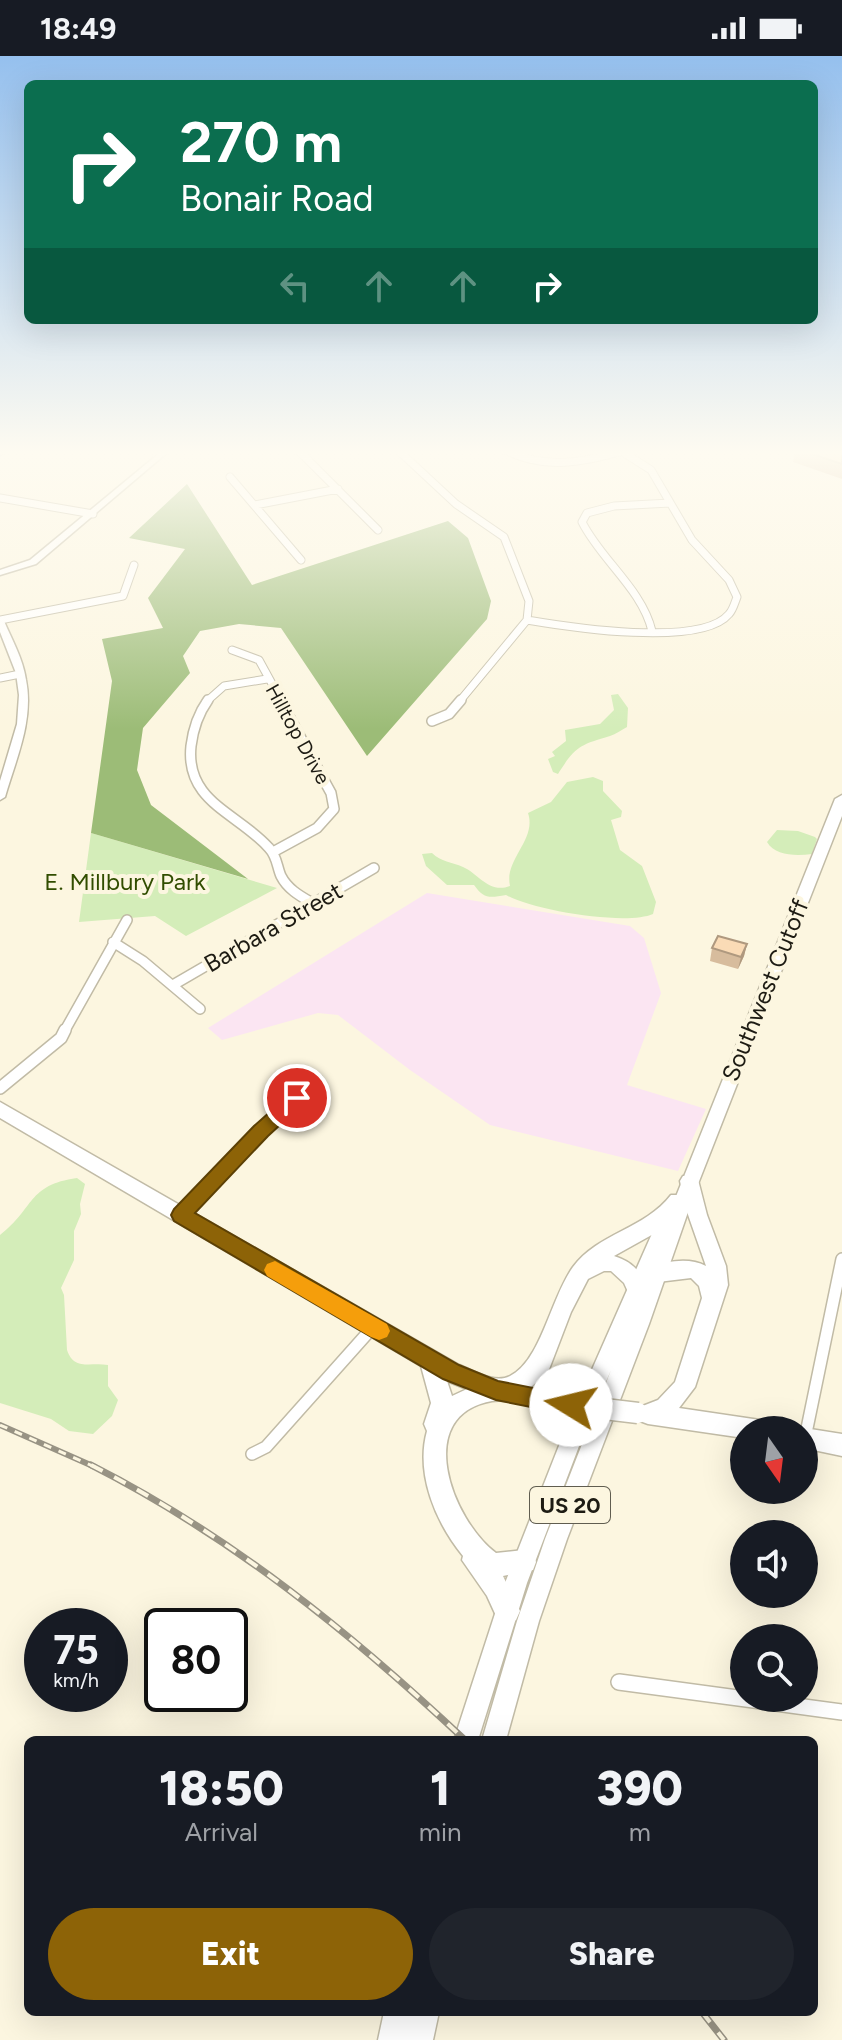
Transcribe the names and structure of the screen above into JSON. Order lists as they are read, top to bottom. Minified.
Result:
{"streets":{"main road":["Southwest Cutoff","US 20"],"street":["Hilltop Drive","Barbara Street"]},"parks":["E. Millbury Park"],"north":"bottom","page":{"status":"18:49","turn":["270 m","Bonair Road"],"speed":"75 km/h","limit":"80","eta":["18:50","Arrival","1","min","390","m"],"buttons":["Exit","Share"]}}
